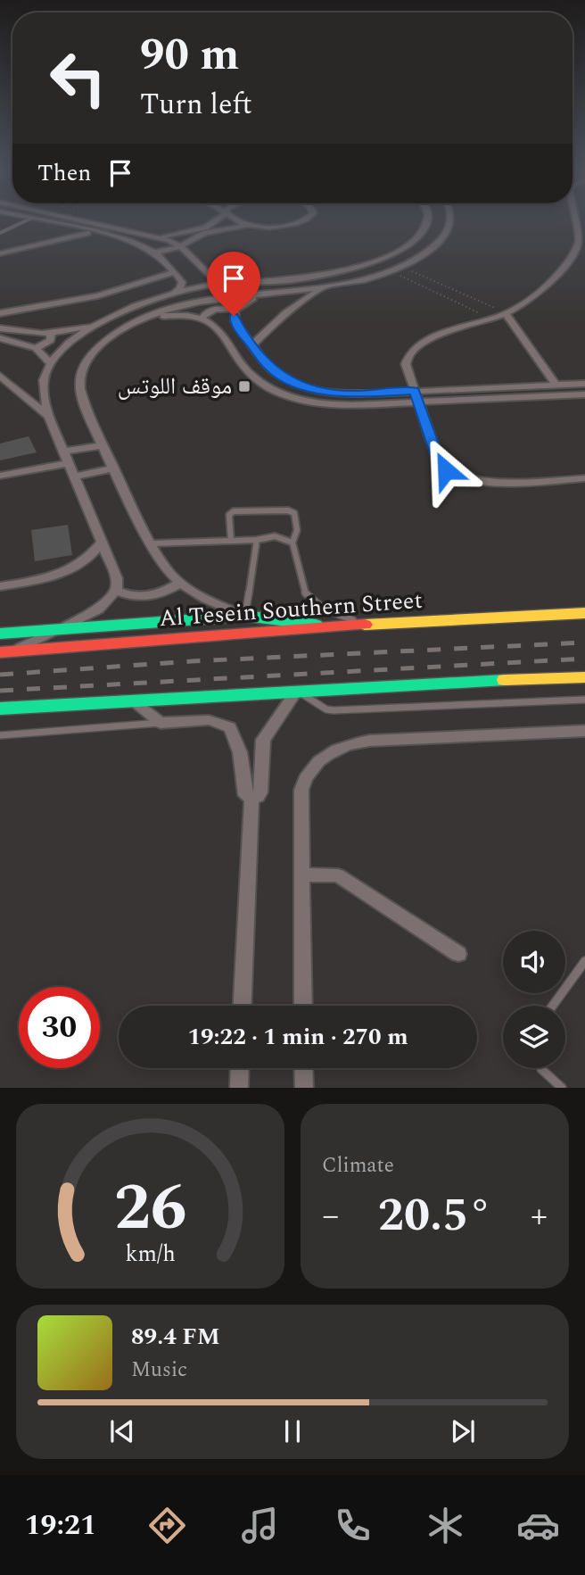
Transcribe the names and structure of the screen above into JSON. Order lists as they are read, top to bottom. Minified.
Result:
{"streets":{"main road":["Al Tesein Southern Street"]},"places":{"transit":["موقف اللوتس"]},"page":{"turn":["90 m","Turn left"],"then":"Then","limit":"30","trip":"19:22 · 1 min · 270 m","tile":"Climate","heat":["−","20.5°","+"],"song":["89.4 FM","Music"],"tabs":"19:21","gauge":["26","km/h"]}}
